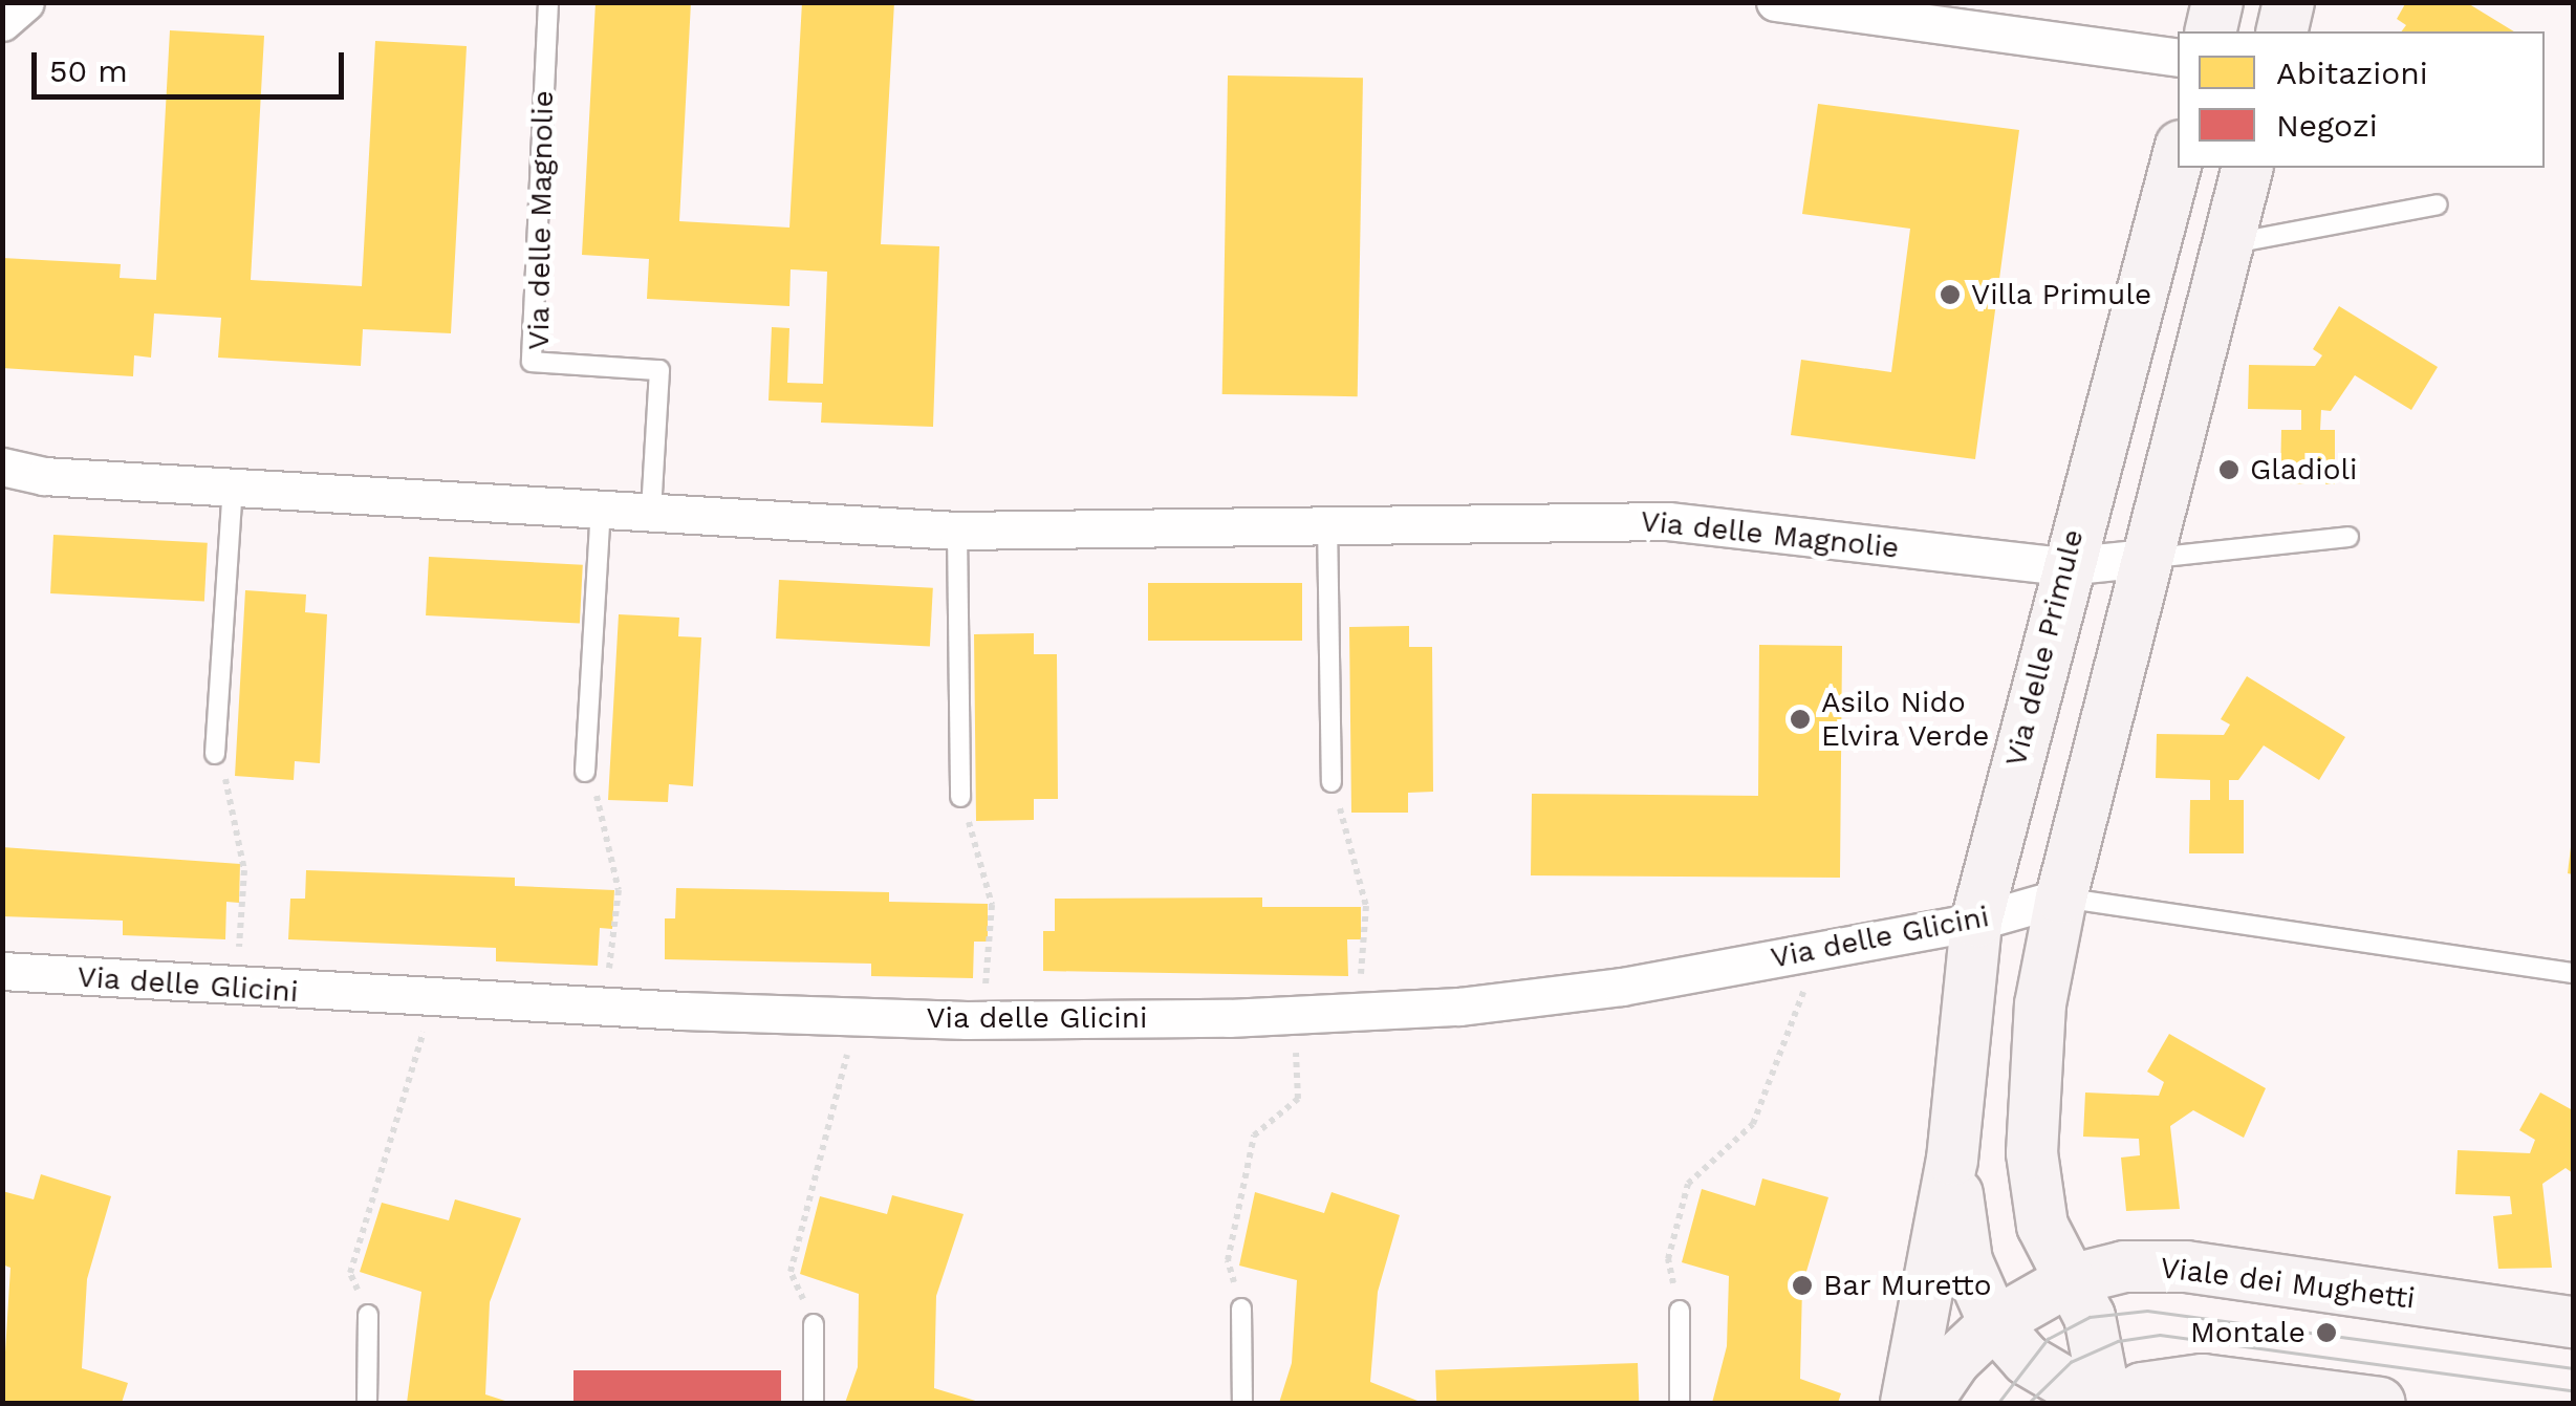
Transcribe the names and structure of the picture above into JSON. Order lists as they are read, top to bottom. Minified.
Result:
{"streets":{"street":["Via delle Magnolie","Via delle Primule","Via delle Glicini","Viale dei Mughetti"]},"crossings":[["Via delle Magnolie","Via delle Primule"],["Via delle Primule","Via delle Glicini"],["Via delle Primule","Viale dei Mughetti"]],"places":["Villa Primule","Gladioli","Asilo Nido Elvira Verde","Bar Muretto","Montale"],"legend":["Abitazioni","Negozi"],"scale_bar":"50 m"}
